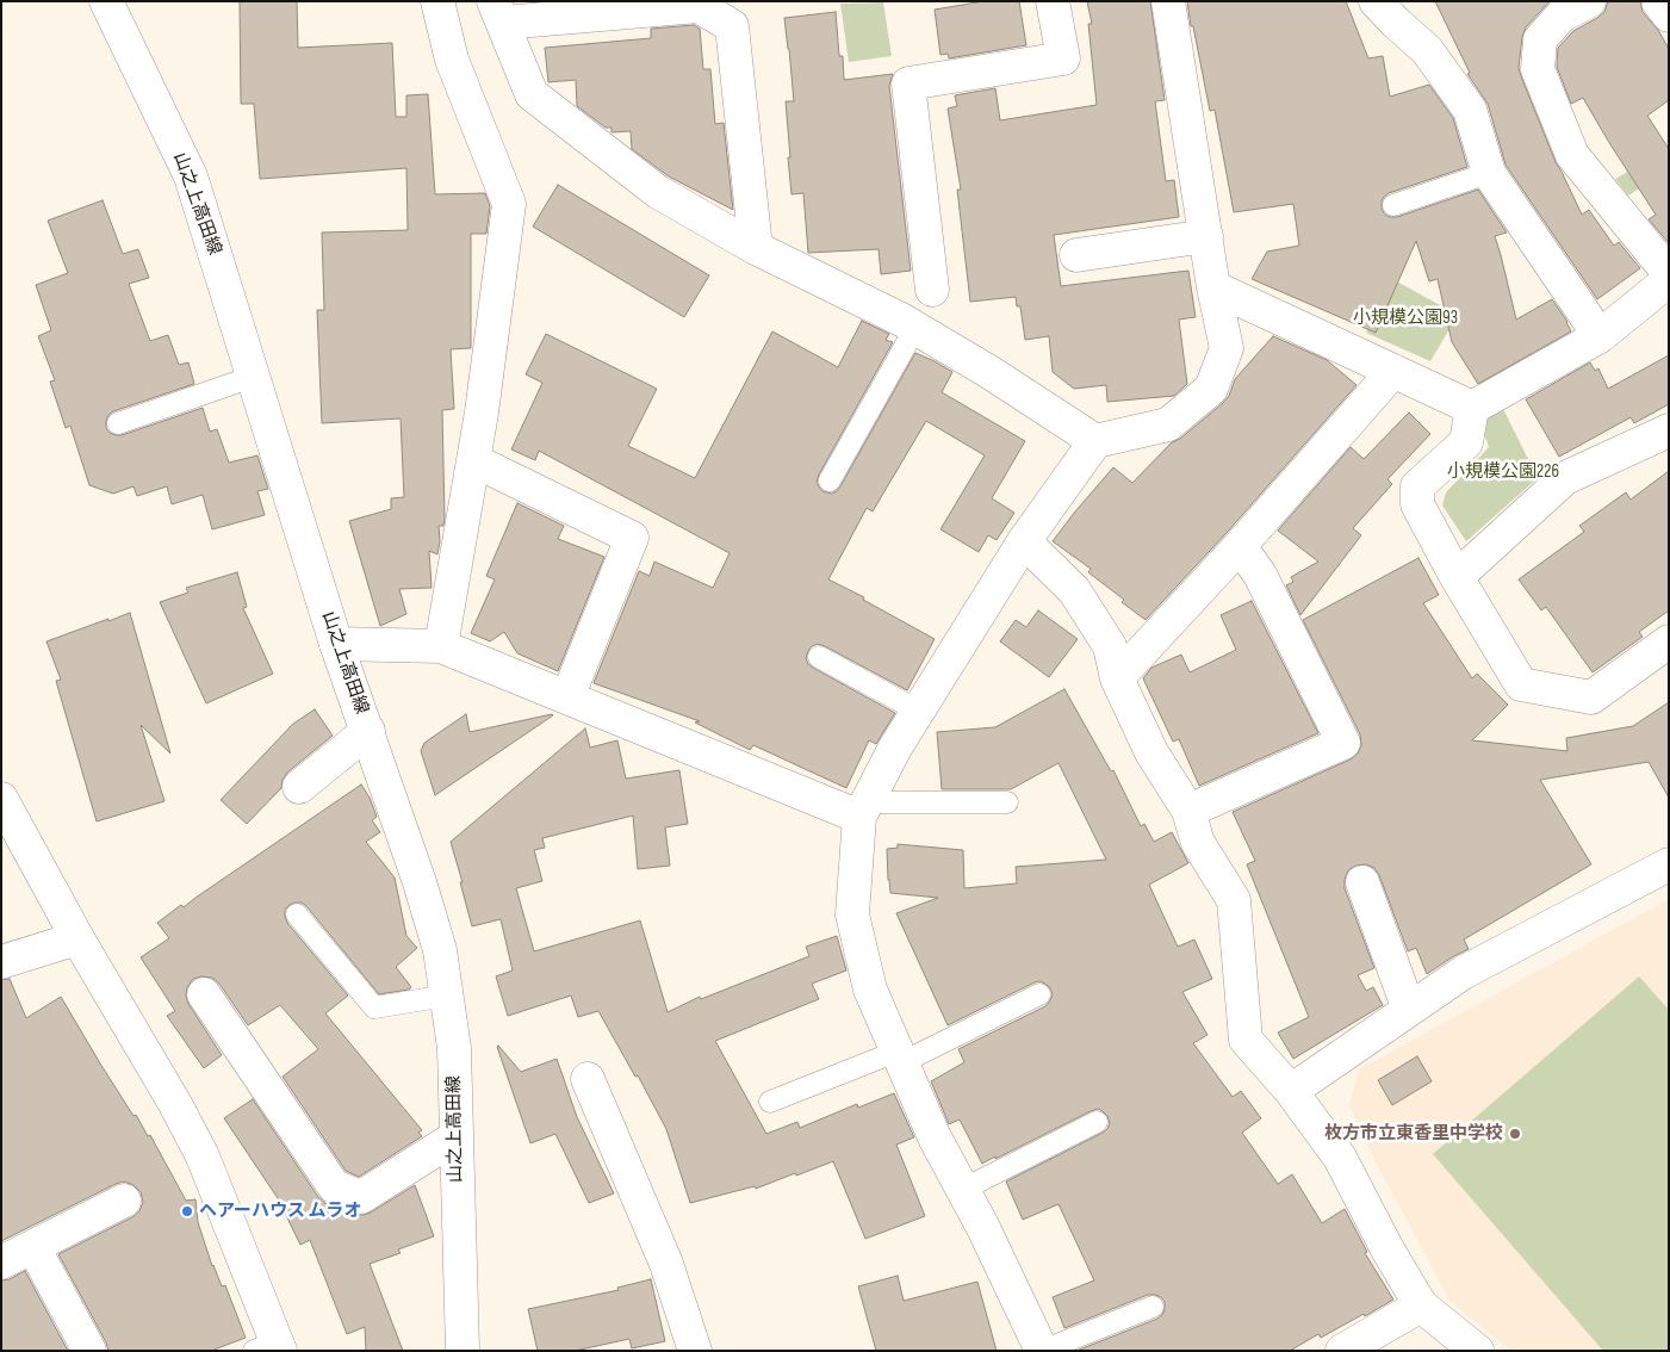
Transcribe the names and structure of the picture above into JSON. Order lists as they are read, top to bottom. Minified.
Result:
{"streets":{"street":["山之上高田線"]},"parks":["小規模公園93","小規模公園226"],"places":["枚方市立東香里中学校","ヘアーハウス ムラオ"]}
